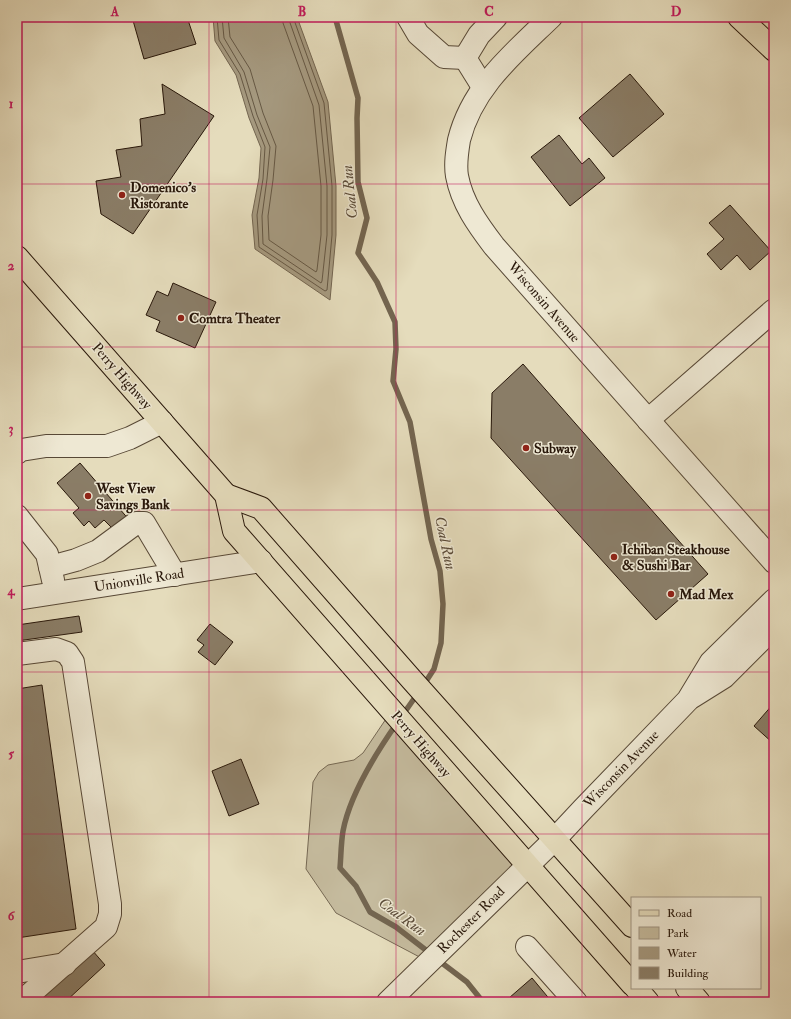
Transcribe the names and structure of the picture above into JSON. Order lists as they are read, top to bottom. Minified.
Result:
{"streets":{"main road":["Perry Highway"],"street":["Wisconsin Avenue","Unionville Road","Rochester Road"]},"crossings":[["Wisconsin Avenue","Rochester Road"],["Perry Highway","Unionville Road"],["Perry Highway","Rochester Road"]],"water":["Coal Run"],"places":["Domenico's Ristorante","Comtra Theater","Subway","West View Savings Bank","Ichiban Steakhouse & Sushi Bar","Mad Mex"],"legend":["Road","Park","Water","Building"],"grid":{"columns":["A","B","C","D"],"rows":["1","2","3","4","5","6"]}}
